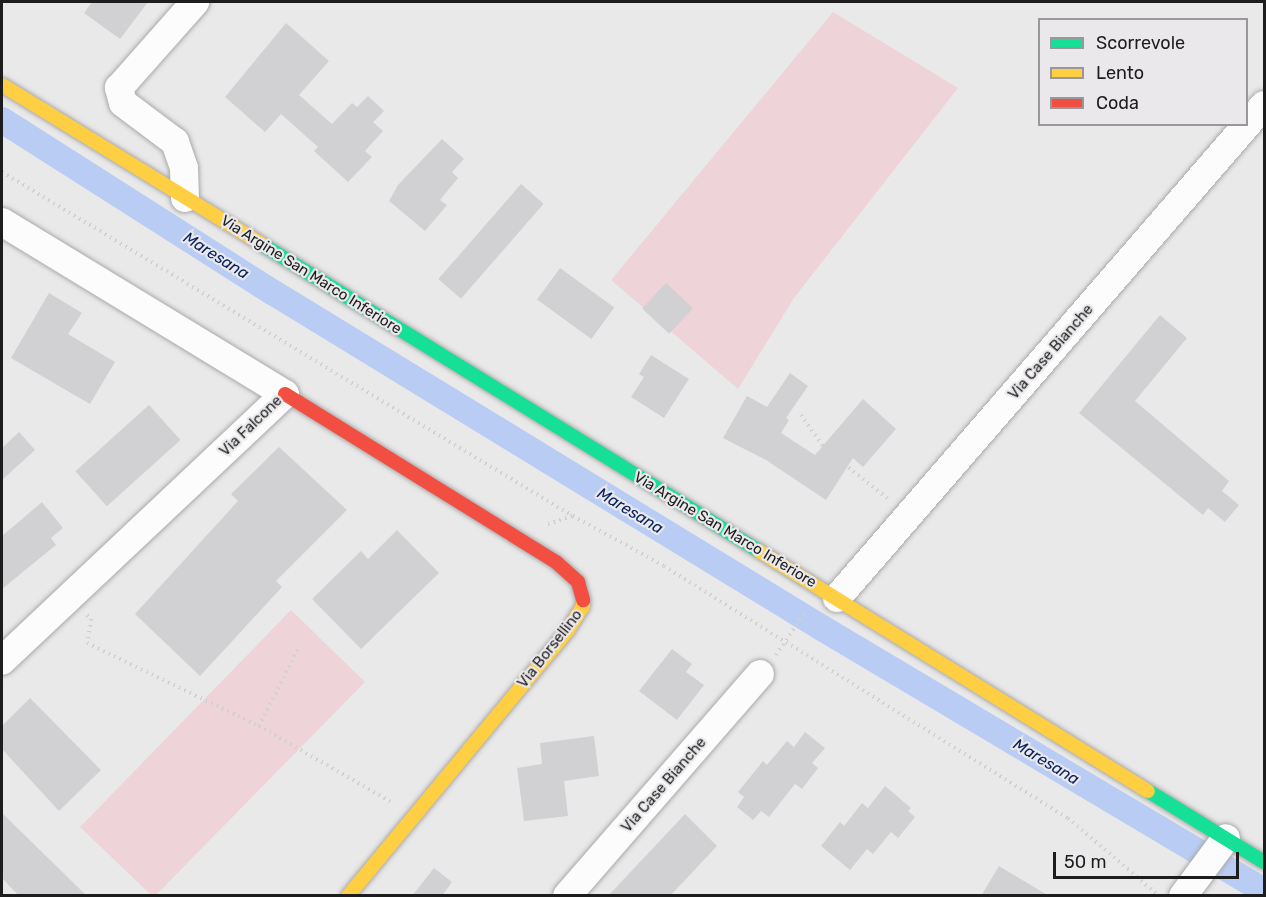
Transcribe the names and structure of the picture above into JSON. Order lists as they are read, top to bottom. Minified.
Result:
{"streets":{"street":["Via Argine San Marco Inferiore","Via Case Bianche","Via Falcone","Via Borsellino"]},"crossings":[["Via Argine San Marco Inferiore","Via Case Bianche"],["Via Falcone","Via Borsellino"]],"water":["Maresana"],"legend":["Scorrevole","Lento","Coda"],"scale_bar":"50 m"}
